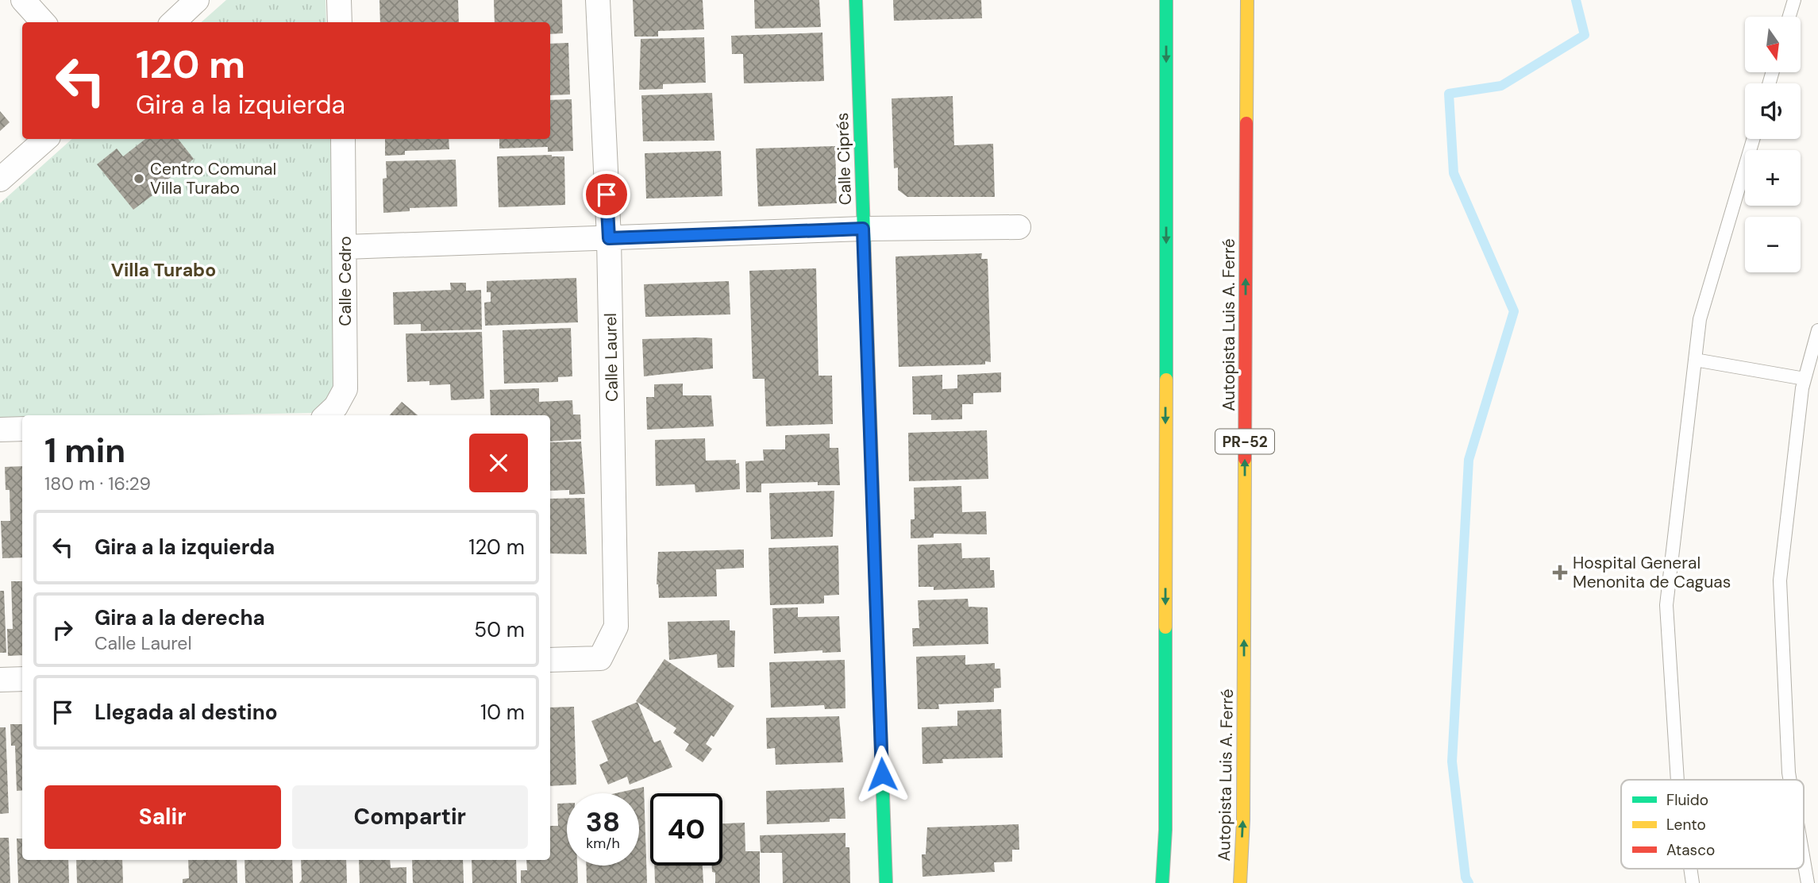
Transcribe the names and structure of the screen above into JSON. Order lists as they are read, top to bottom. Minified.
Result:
{"streets":{"main road":["Calle Ciprés","Autopista Luis A. Ferré","PR-52"],"street":["Calle Cedro","Calle Laurel"]},"districts":["Villa Turabo"],"places":{"other":["Centro Comunal Villa Turabo"],"health":["Hospital General Menonita de Caguas"]},"legend":["Fluido","Lento","Atasco"],"north":"bottom","page":{"map_buttons":["+","−"],"turn":["120 m","Gira a la izquierda"],"heading":["1 min","180 m · 16:29"],"list":[{"name":"Gira a la izquierda","value":"120 m"},{"name":"Gira a la derecha","note":"Calle Laurel","value":"50 m"},{"name":"Llegada al destino","value":"10 m"}],"buttons":["Salir","Compartir"],"speed":"38 km/h","limit":"40"}}
